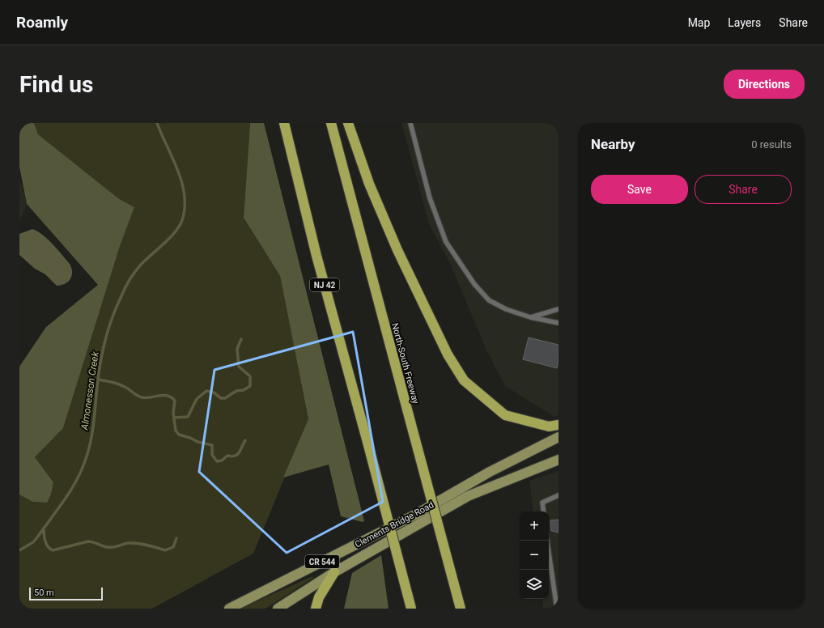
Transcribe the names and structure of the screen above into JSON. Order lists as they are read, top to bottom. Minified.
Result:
{"streets":{"highway":["NJ 42","North-South Freeway"],"main road":["Clements Bridge Road","CR 544"]},"water":["Almonesson Creek"],"scale_bar":"50 m","page":{"header":"Roamly","nav":["Map","Layers","Share"],"buttons":["Directions",["Save","Share"]],"title":"Find us","heading":["Nearby","0 results"],"map_buttons":["+","−"],"scale":"50 m"}}
